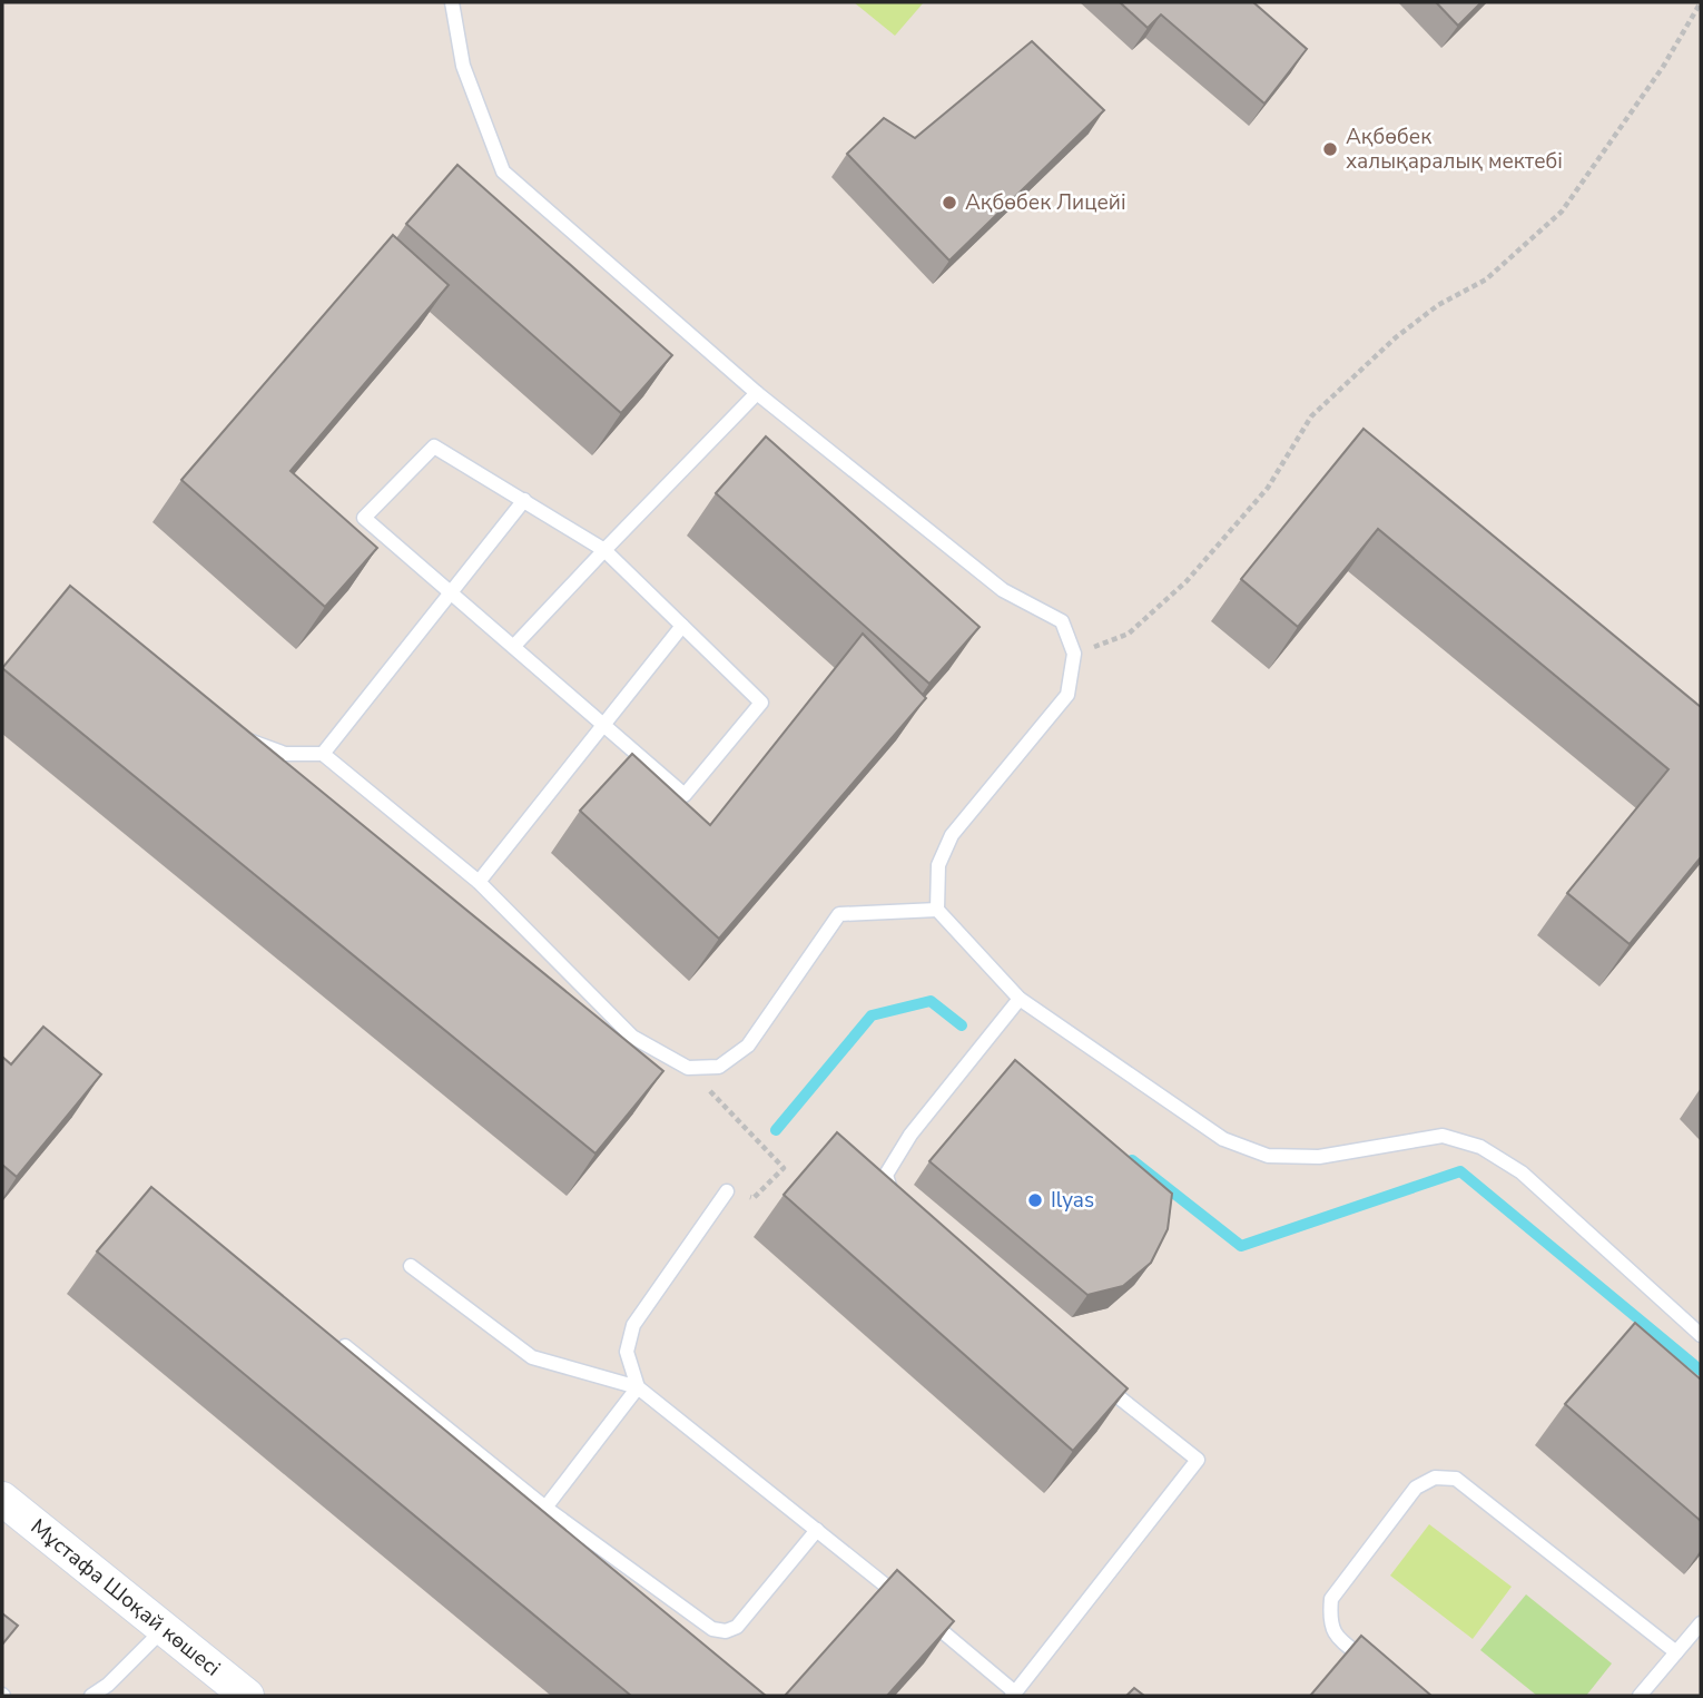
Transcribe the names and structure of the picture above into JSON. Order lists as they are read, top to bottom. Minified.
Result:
{"streets":{"street":["Мұстафа Шоқай көшесі"]},"places":["Ақбөбек халықаралық мектебі","Ақбөбек Лицейі","Ilyas"]}
